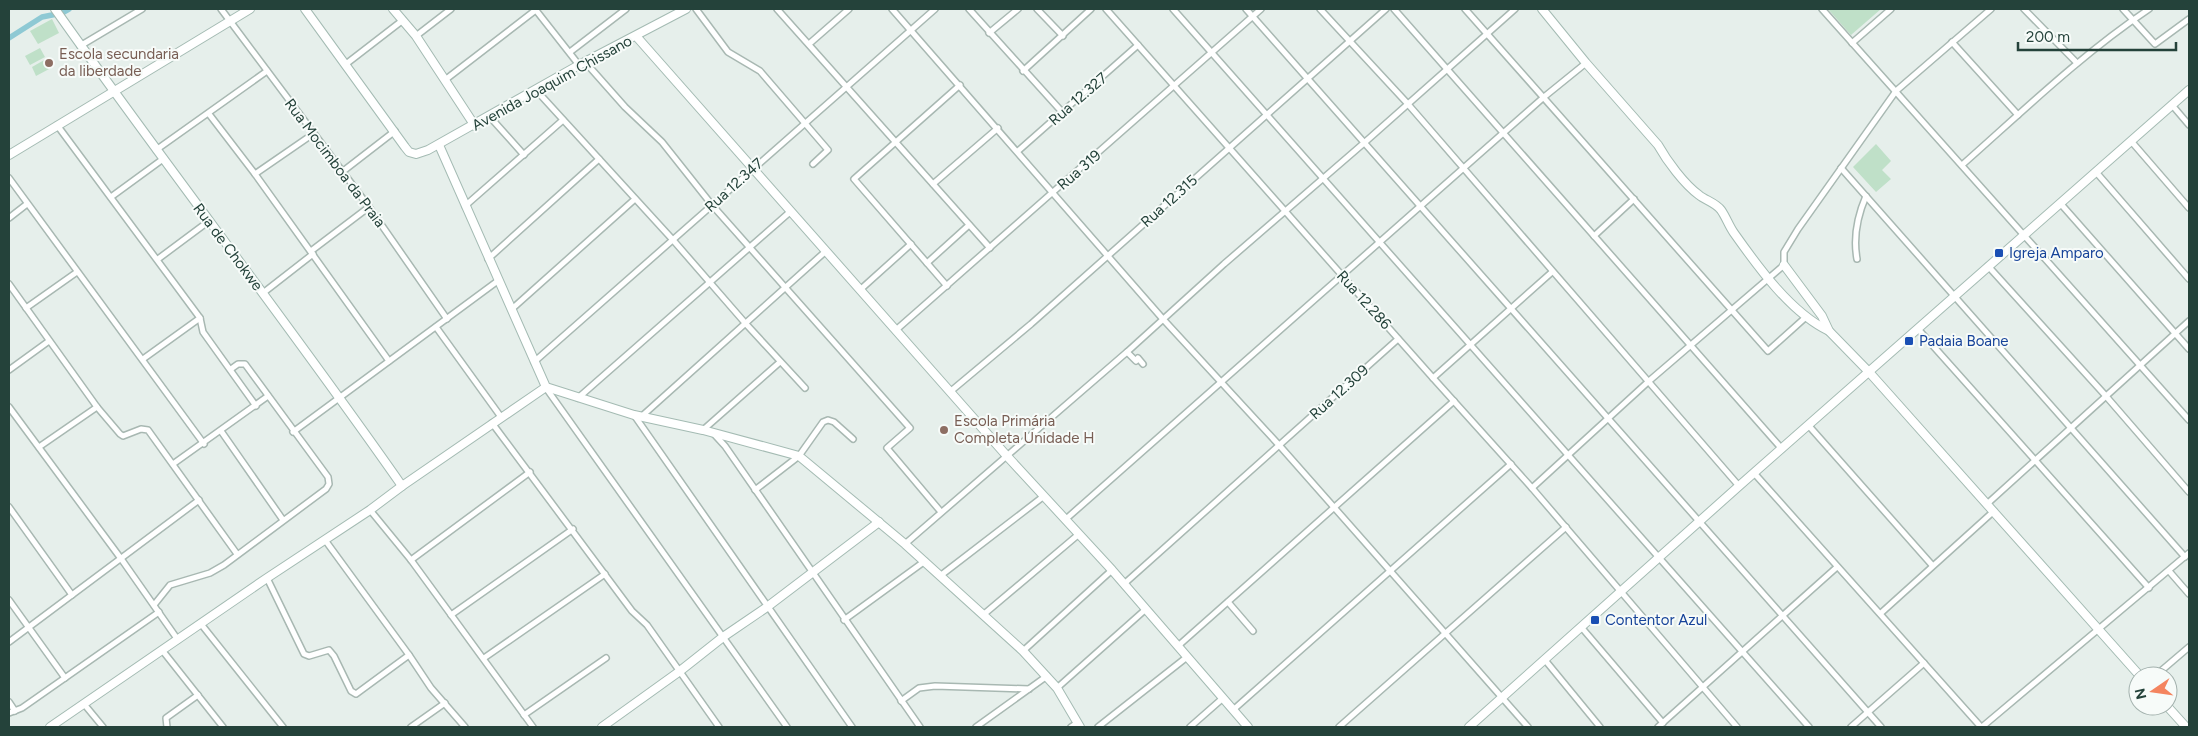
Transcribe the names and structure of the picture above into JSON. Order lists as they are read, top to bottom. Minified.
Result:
{"streets":{"street":["Avenida Joaquim Chissano","Rua 12.327","Rua Mocimboa da Praia","Rua 319","Rua 12.347","Rua 12.315","Rua de Chokwe","Rua 12.286","Rua 12.309"]},"crossings":[["Rua 12.327","Rua 12.286"],["Rua 319","Rua 12.286"],["Rua 12.315","Rua 12.286"],["Rua 12.286","Rua 12.309"]],"places":{"other":["Escola secundaria da liberdade","Escola Primária Completa Unidade H"],"transit":["Igreja Amparo","Padaia Boane","Contentor Azul"]},"scale_bar":"200 m","north":"left"}
